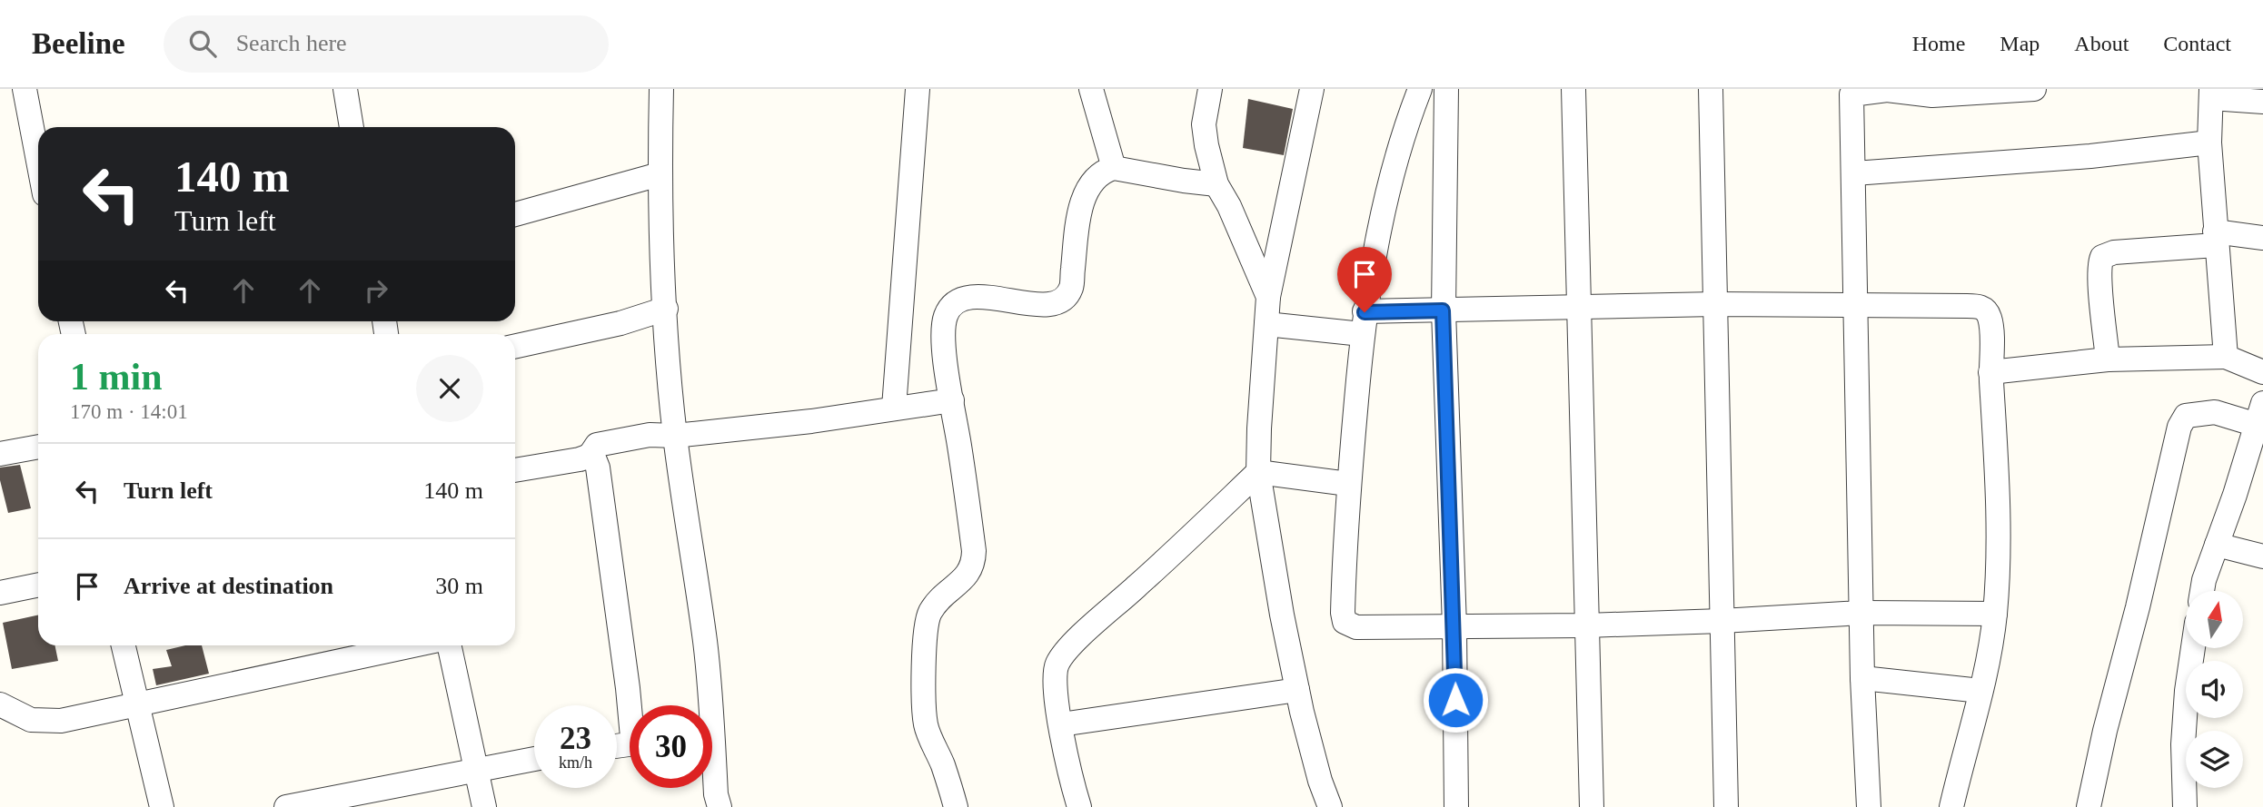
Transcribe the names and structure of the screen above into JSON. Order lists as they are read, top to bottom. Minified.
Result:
{"north":"top","page":{"header":"Beeline","search":"Search here","nav":["Home","Map","About","Contact"],"turn":["140 m","Turn left"],"heading":["1 min","170 m · 14:01"],"list":[{"name":"Turn left","value":"140 m"},{"name":"Arrive at destination","value":"30 m"}],"speed":"23 km/h","limit":"30"}}
